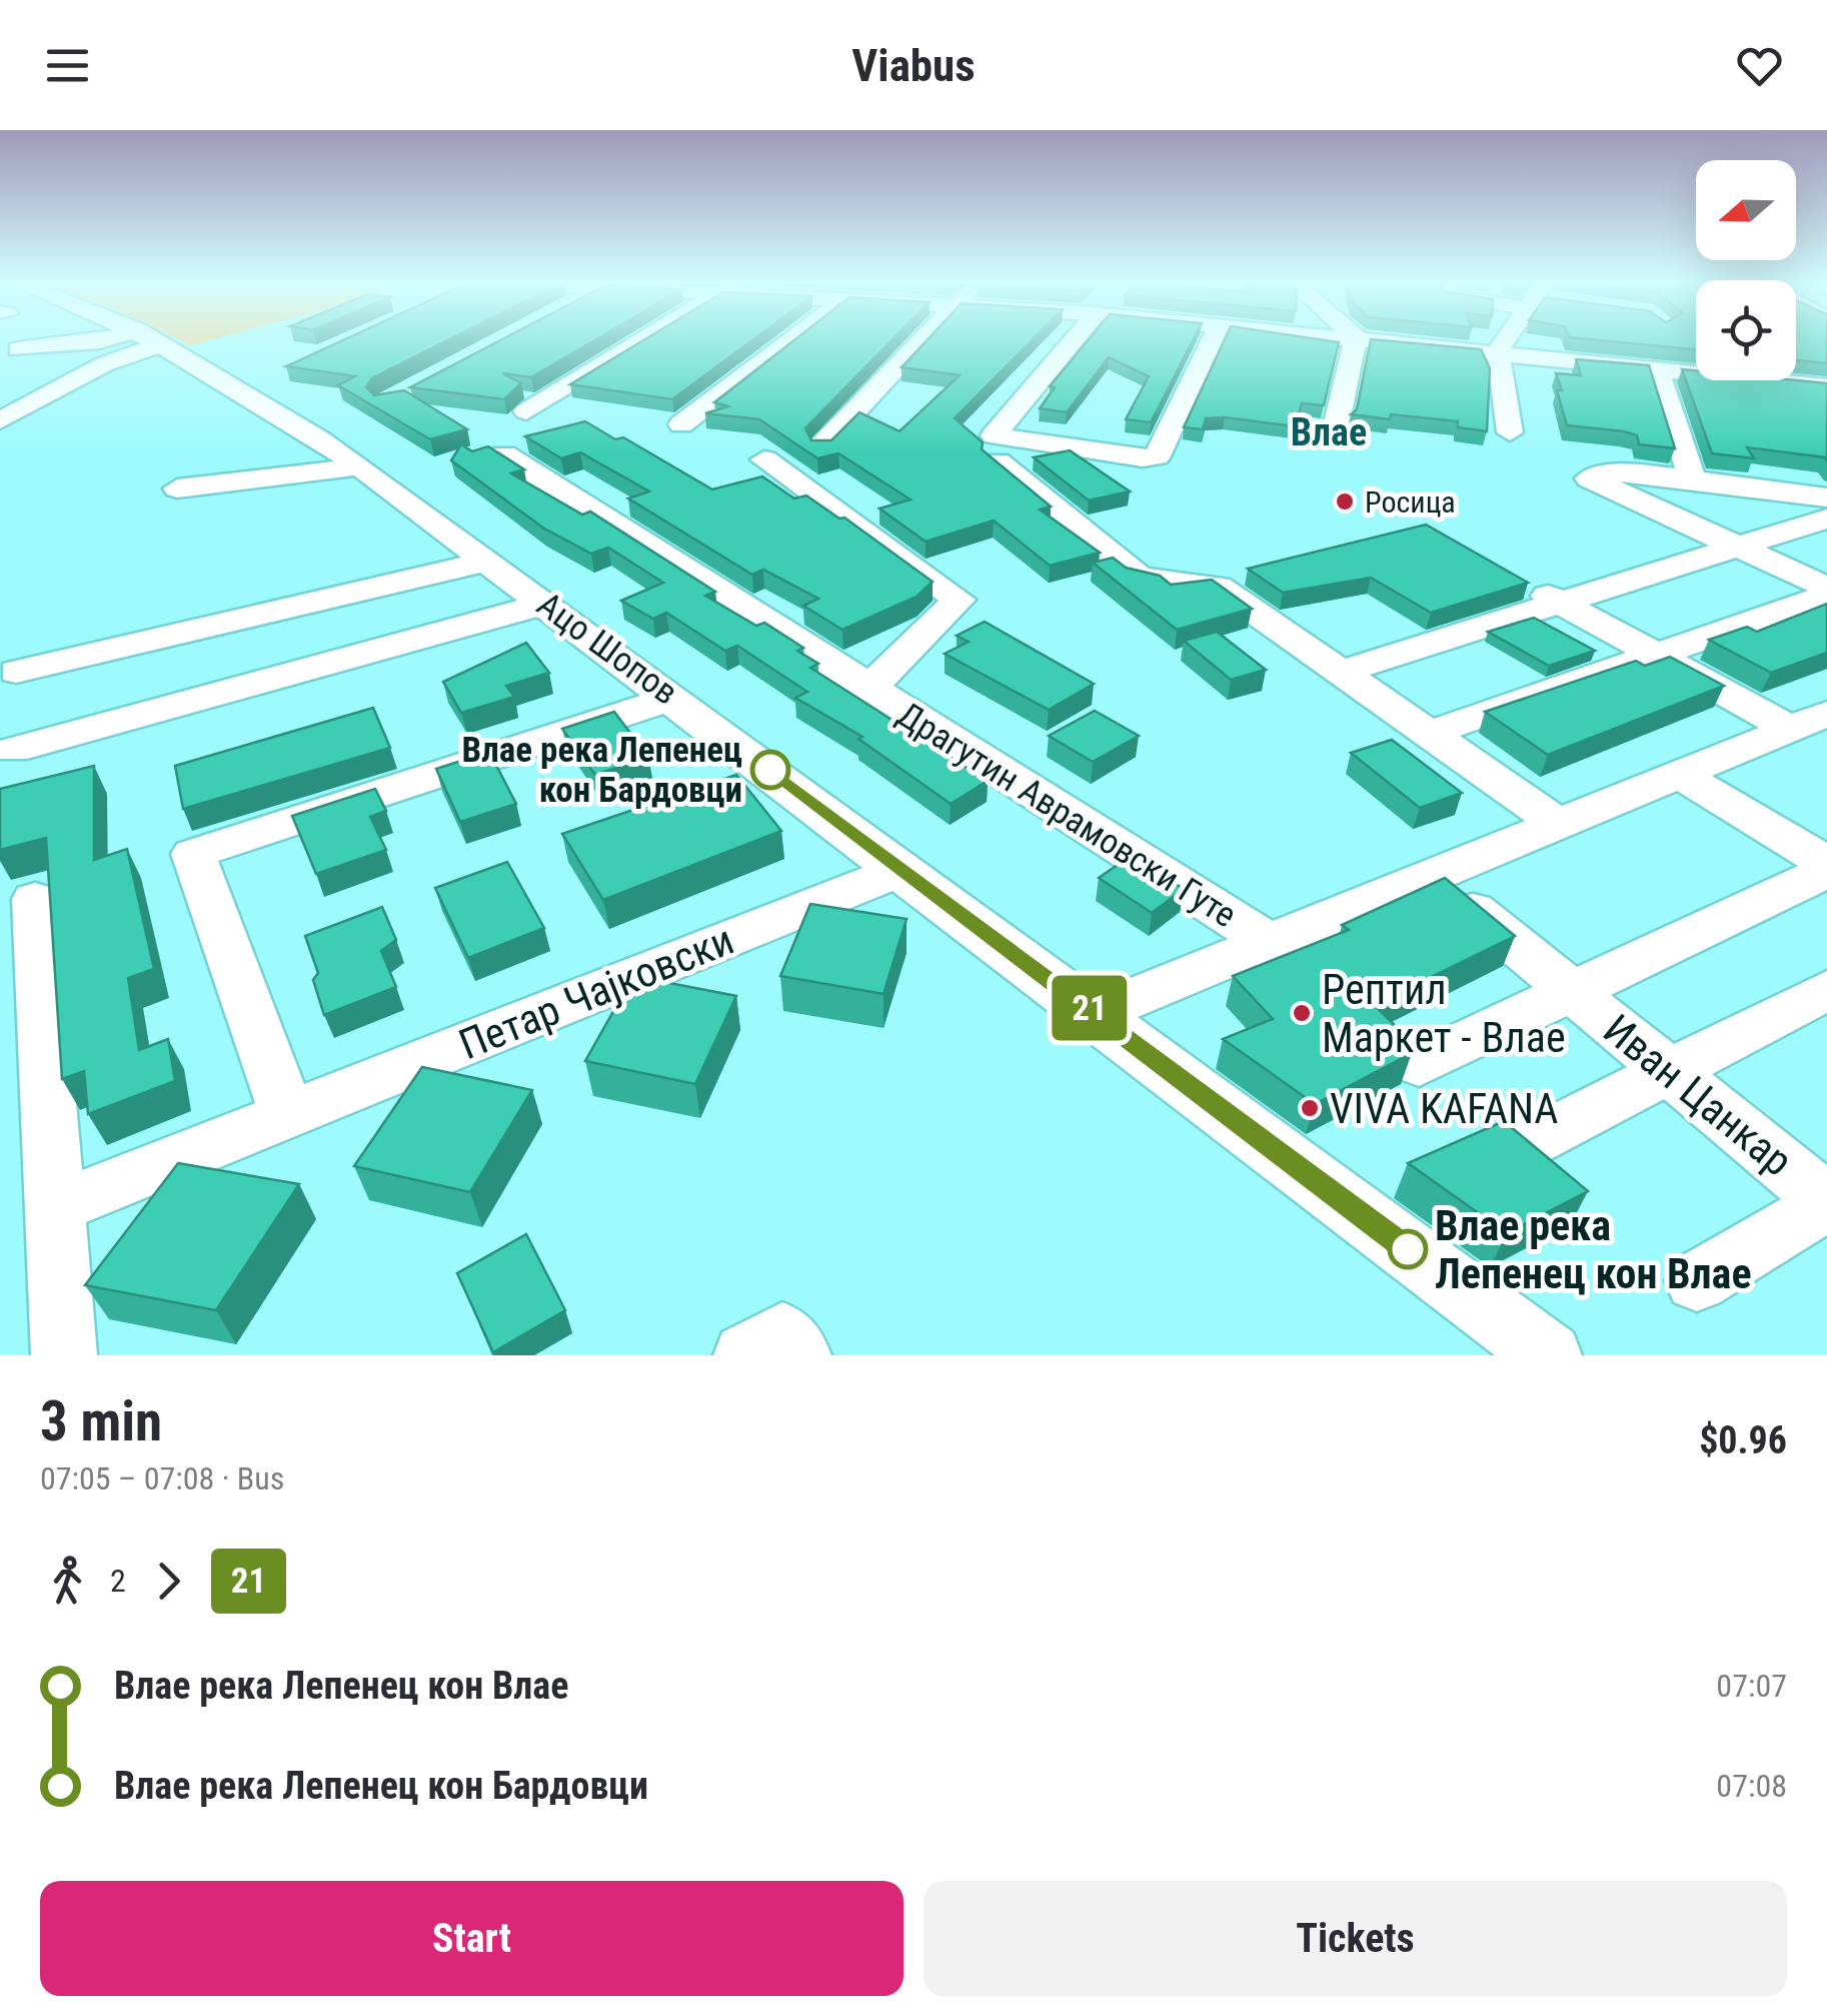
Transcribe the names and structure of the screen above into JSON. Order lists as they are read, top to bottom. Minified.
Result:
{"streets":{"street":["Ацо Шопов","Драгутин Аврамовски Гуте","Петар Чајковски","Иван Цанкар"]},"crossings":[["Ацо Шопов","Петар Чајковски"]],"districts":["Влае"],"places":["Росица","Влае река Лепенец кон Бардовци","Рептил Маркет - Влае","VIVA KAFANA","Влае река Лепенец кон Влае"],"lines":["bus line 21"],"north":"left","page":{"header":"Viabus","on_map":"21","heading":["3 min","07:05 – 07:08 · Bus","$0.96"],"legs":["2","21"],"list":[{"name":"Влае река Лепенец кон Влае","value":"07:07"},{"name":"Влае река Лепенец кон Бардовци","value":"07:08"}],"buttons":["Start","Tickets"]}}
